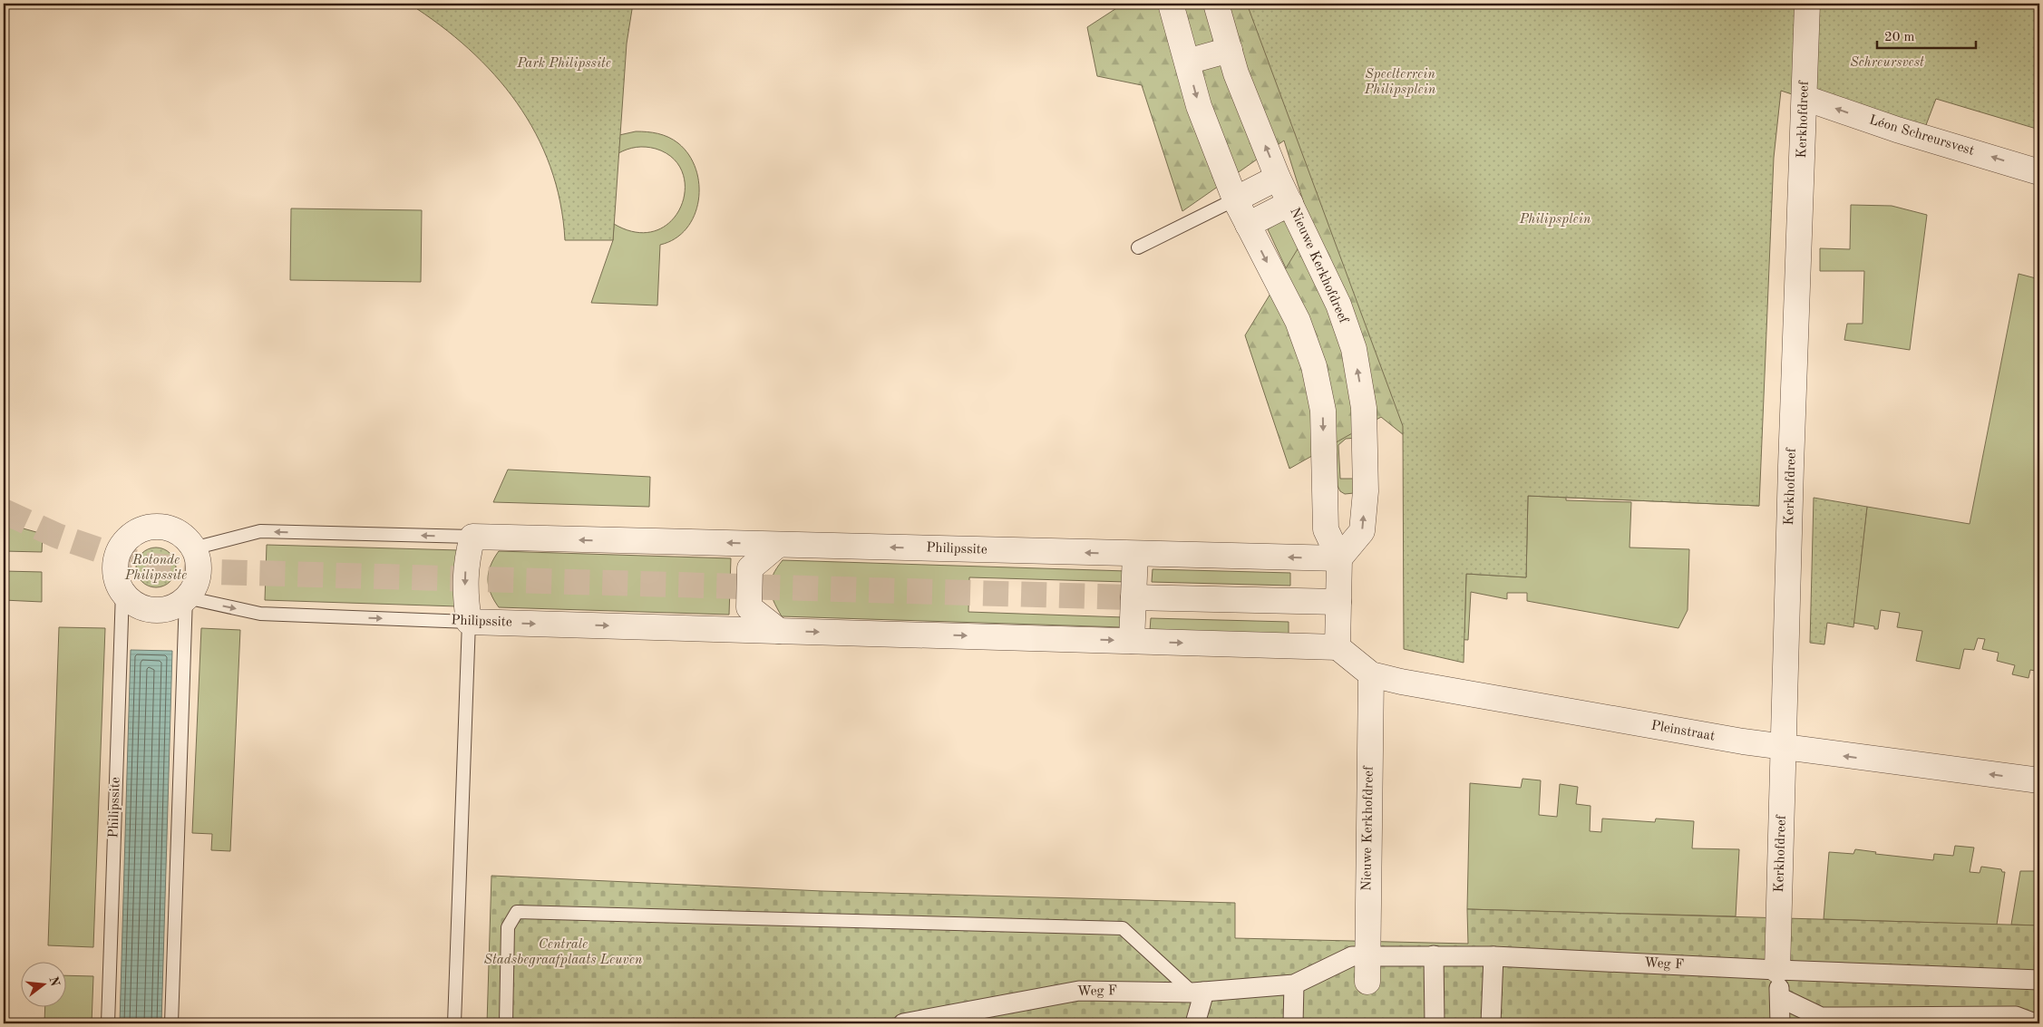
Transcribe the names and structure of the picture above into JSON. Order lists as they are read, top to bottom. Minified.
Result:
{"streets":{"street":["Kerkhofdreef","Léon Schreursvest","Nieuwe Kerkhofdreef","Philipssite","Pleinstraat","Weg F"]},"crossings":[["Kerkhofdreef","Léon Schreursvest"],["Kerkhofdreef","Pleinstraat"],["Kerkhofdreef","Weg F"],["Nieuwe Kerkhofdreef","Philipssite"],["Nieuwe Kerkhofdreef","Pleinstraat"],["Nieuwe Kerkhofdreef","Weg F"],["Philipssite","Pleinstraat"]],"one_way":["Léon Schreursvest","Pleinstraat"],"parks":["Schreursvest","Park Philipssite","Speelterrein Philipsplein","Philipsplein","Rotonde Philipssite","Centrale Stadsbegraafplaats Leuven"],"scale_bar":"20 m","north":"right"}
